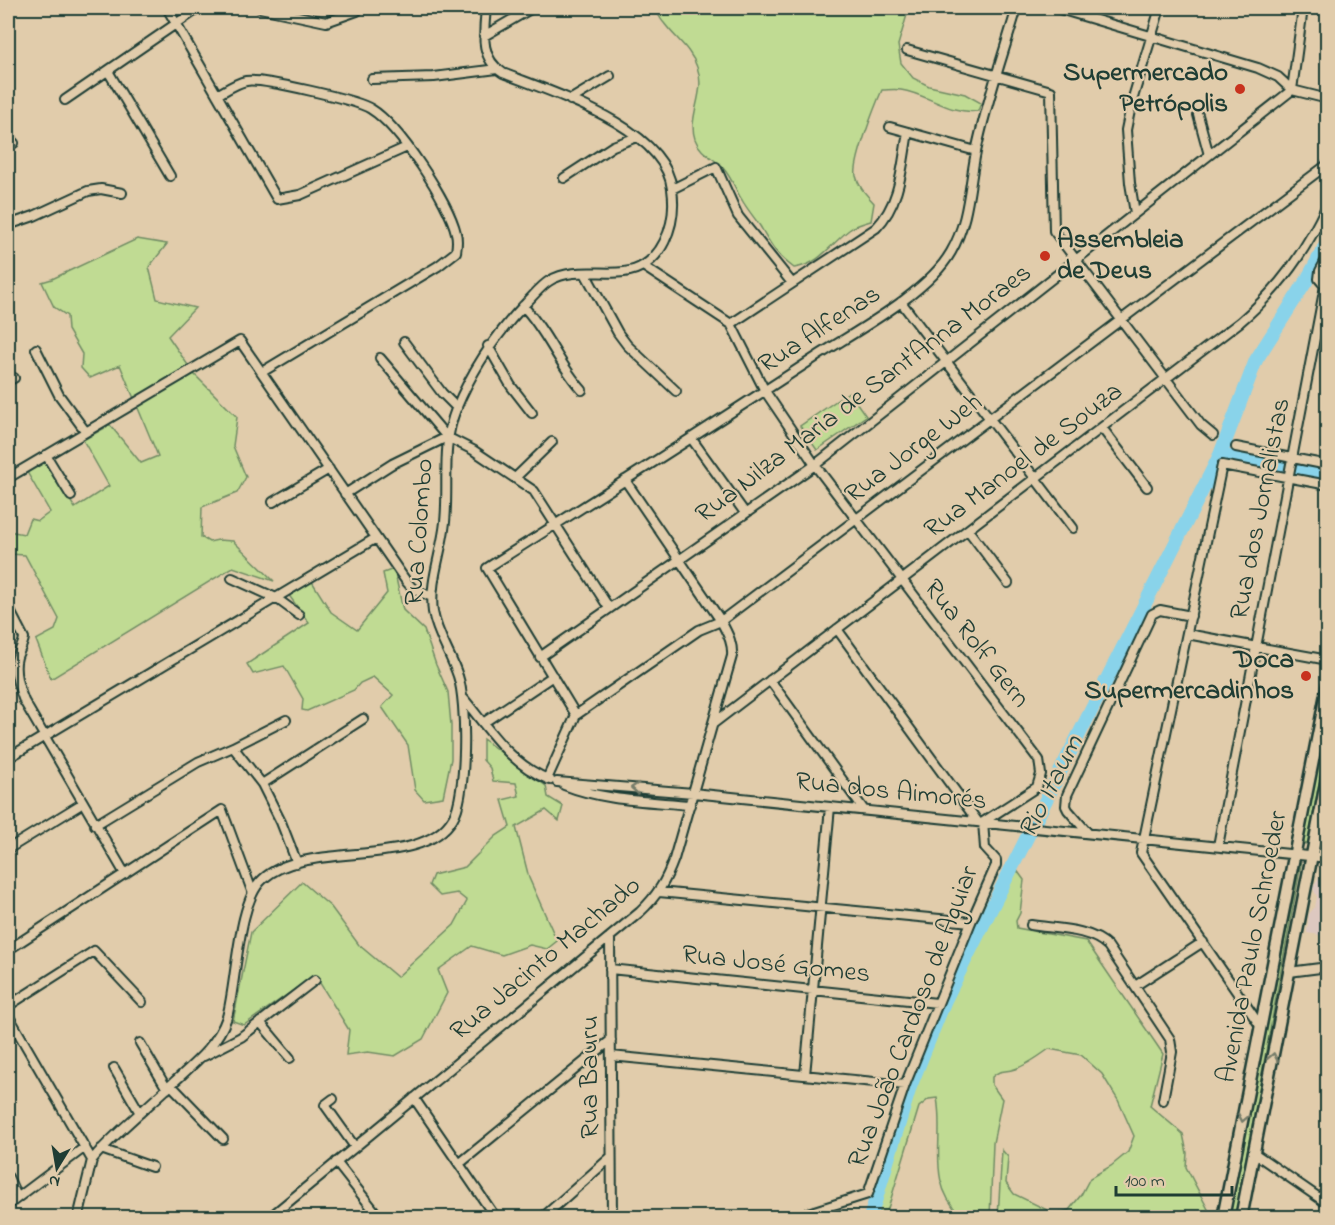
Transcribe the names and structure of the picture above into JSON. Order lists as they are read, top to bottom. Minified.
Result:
{"streets":{"main road":["Avenida Paulo Schroeder"],"street":["Rua Alfenas","Rua Nilza Maria de Sant'Anna Moraes","Rua Jorge Weh","Rua Manoel de Souza","Rua dos Jornalistas","Rua Colombo","Rua Rolf Gern","Rua dos Aimorés","Rua Jacinto Machado","Rua José Gomes","Rua João Cardoso de Aguiar","Rua Bauru"]},"crossings":[["Rua Alfenas","Rua Nilza Maria de Sant'Anna Moraes"],["Rua Alfenas","Rua Rolf Gern"],["Rua Alfenas","Rua Jacinto Machado"],["Rua Nilza Maria de Sant'Anna Moraes","Rua Rolf Gern"],["Rua Nilza Maria de Sant'Anna Moraes","Rua Jacinto Machado"],["Rua Jorge Weh","Rua Rolf Gern"],["Rua Jorge Weh","Rua Jacinto Machado"],["Rua Manoel de Souza","Rua Rolf Gern"],["Rua Manoel de Souza","Rua Jacinto Machado"],["Rua dos Jornalistas","Rua dos Aimorés"],["Rua Colombo","Rua Rolf Gern"],["Rua Colombo","Rua dos Aimorés"],["Rua Rolf Gern","Rua dos Aimorés"],["Rua Rolf Gern","Rua João Cardoso de Aguiar"],["Rua dos Aimorés","Avenida Paulo Schroeder"],["Rua dos Aimorés","Rua Jacinto Machado"],["Rua dos Aimorés","Rua João Cardoso de Aguiar"],["Rua Jacinto Machado","Rua Bauru"],["Rua José Gomes","Rua João Cardoso de Aguiar"],["Rua José Gomes","Rua Bauru"]],"water":["Rio Itaum"],"places":["Supermercado Petrópolis","Assembleia de Deus","Doca Supermercadinhos"],"scale_bar":"100 m","north":"bottom"}
